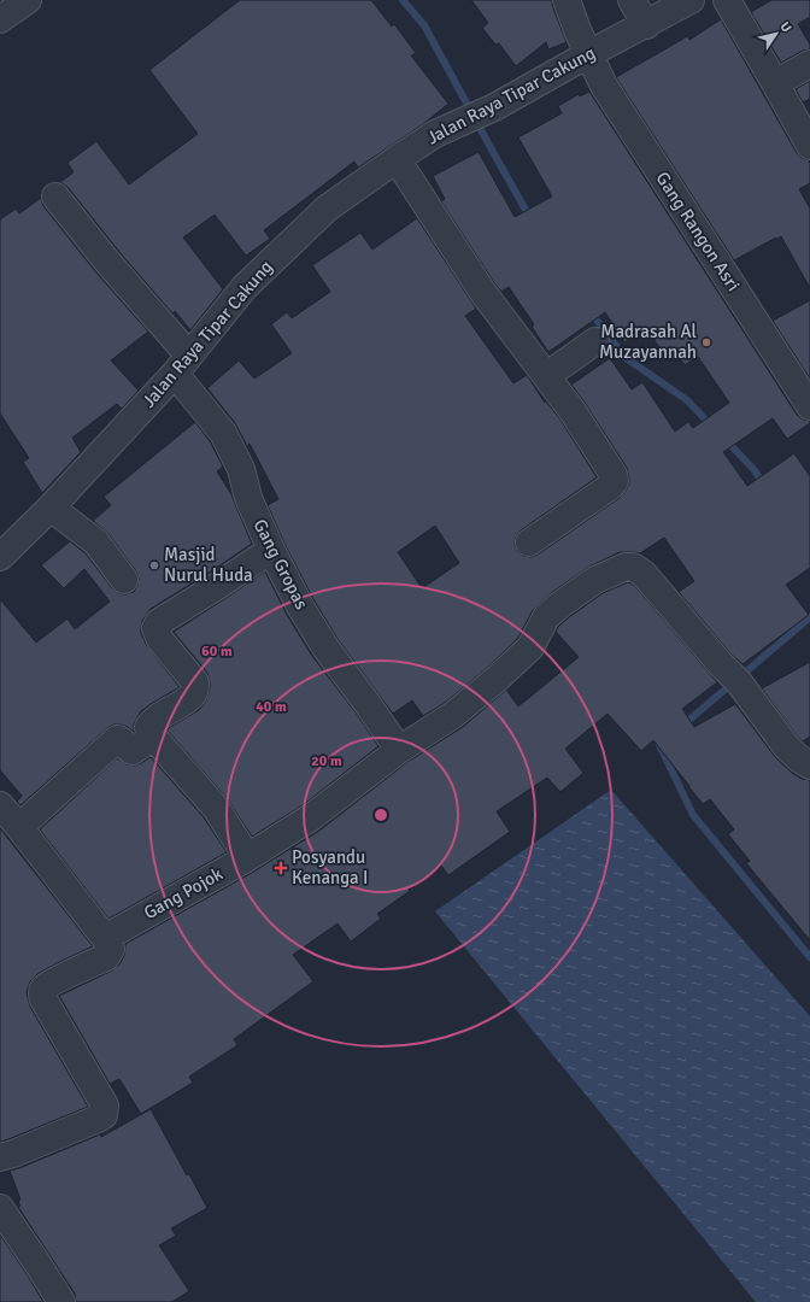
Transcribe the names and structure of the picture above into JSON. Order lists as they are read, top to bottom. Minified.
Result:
{"streets":{"street":["Jalan Raya Tipar Cakung","Gang Rangon Asri","Gang Gropas","Gang Pojok"]},"crossings":[["Jalan Raya Tipar Cakung","Gang Rangon Asri"],["Jalan Raya Tipar Cakung","Gang Gropas"],["Gang Gropas","Gang Pojok"]],"places":{"other":["Madrasah Al Muzayannah","Masjid Nurul Huda"],"health":["Posyandu Kenanga I"]},"north":"top right","rings":["60 m","40 m","20 m"]}
